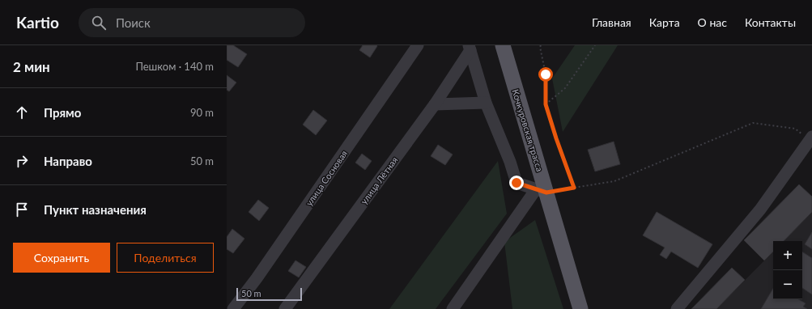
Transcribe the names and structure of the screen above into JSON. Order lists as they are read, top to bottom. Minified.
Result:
{"streets":{"main road":["Кочкуровская трасса"],"lane":["улица Сосновая","улица Лётная"]},"scale_bar":"50 m","page":{"header":"Kartio","search":"Поиск","nav":["Главная","Карта","О нас","Контакты"],"heading":["2 мин","Пешком · 140 m"],"list":[["Прямо","90 m"],["Направо","50 m"],"Пункт назначения"],"buttons":["Сохранить","Поделиться"],"map_buttons":["+","−"],"scale":"50 m"}}
